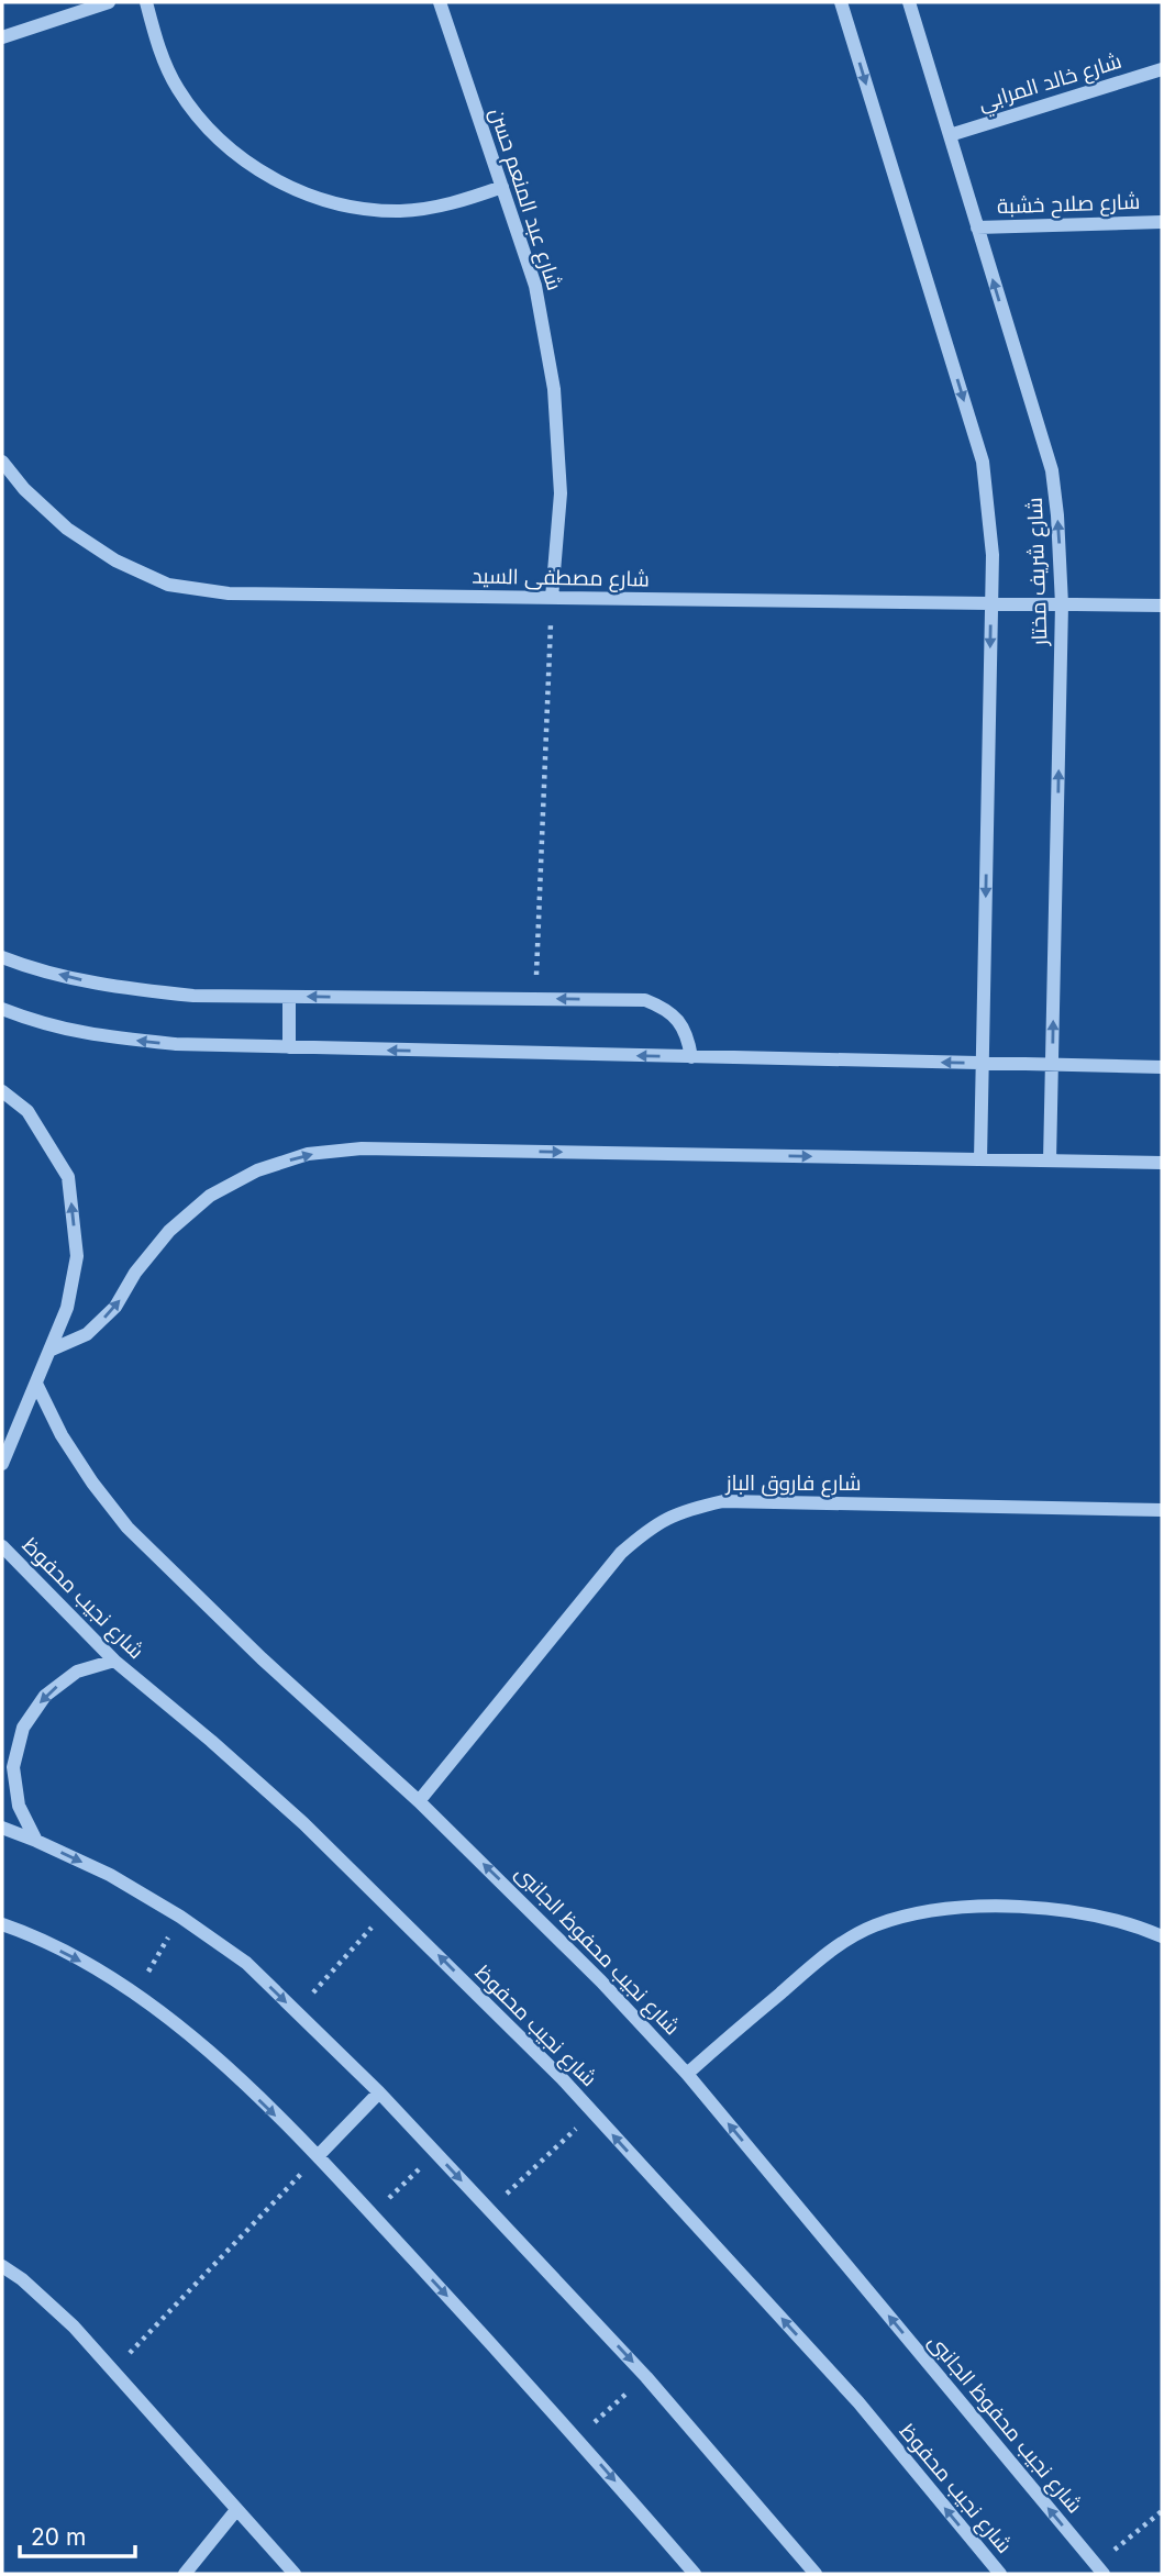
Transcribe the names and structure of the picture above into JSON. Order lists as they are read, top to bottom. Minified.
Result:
{"streets":{"street":["شارع خالد المرابي","شارع عبد المنعم حسن","شارع صلاح خشبة","شارع شريف مختار","شارع مصطفى السيد","شارع فاروق الباز","شارع نجيب محفوظ","شارع نجيب محفوظ الجانبى"]},"crossings":[["شارع خالد المرابي","شارع شريف مختار"],["شارع عبد المنعم حسن","شارع مصطفى السيد"],["شارع صلاح خشبة","شارع شريف مختار"],["شارع شريف مختار","شارع مصطفى السيد"],["شارع فاروق الباز","شارع نجيب محفوظ الجانبى"]],"one_way":["شارع نجيب محفوظ","شارع نجيب محفوظ الجانبى"],"scale_bar":"20 m"}
